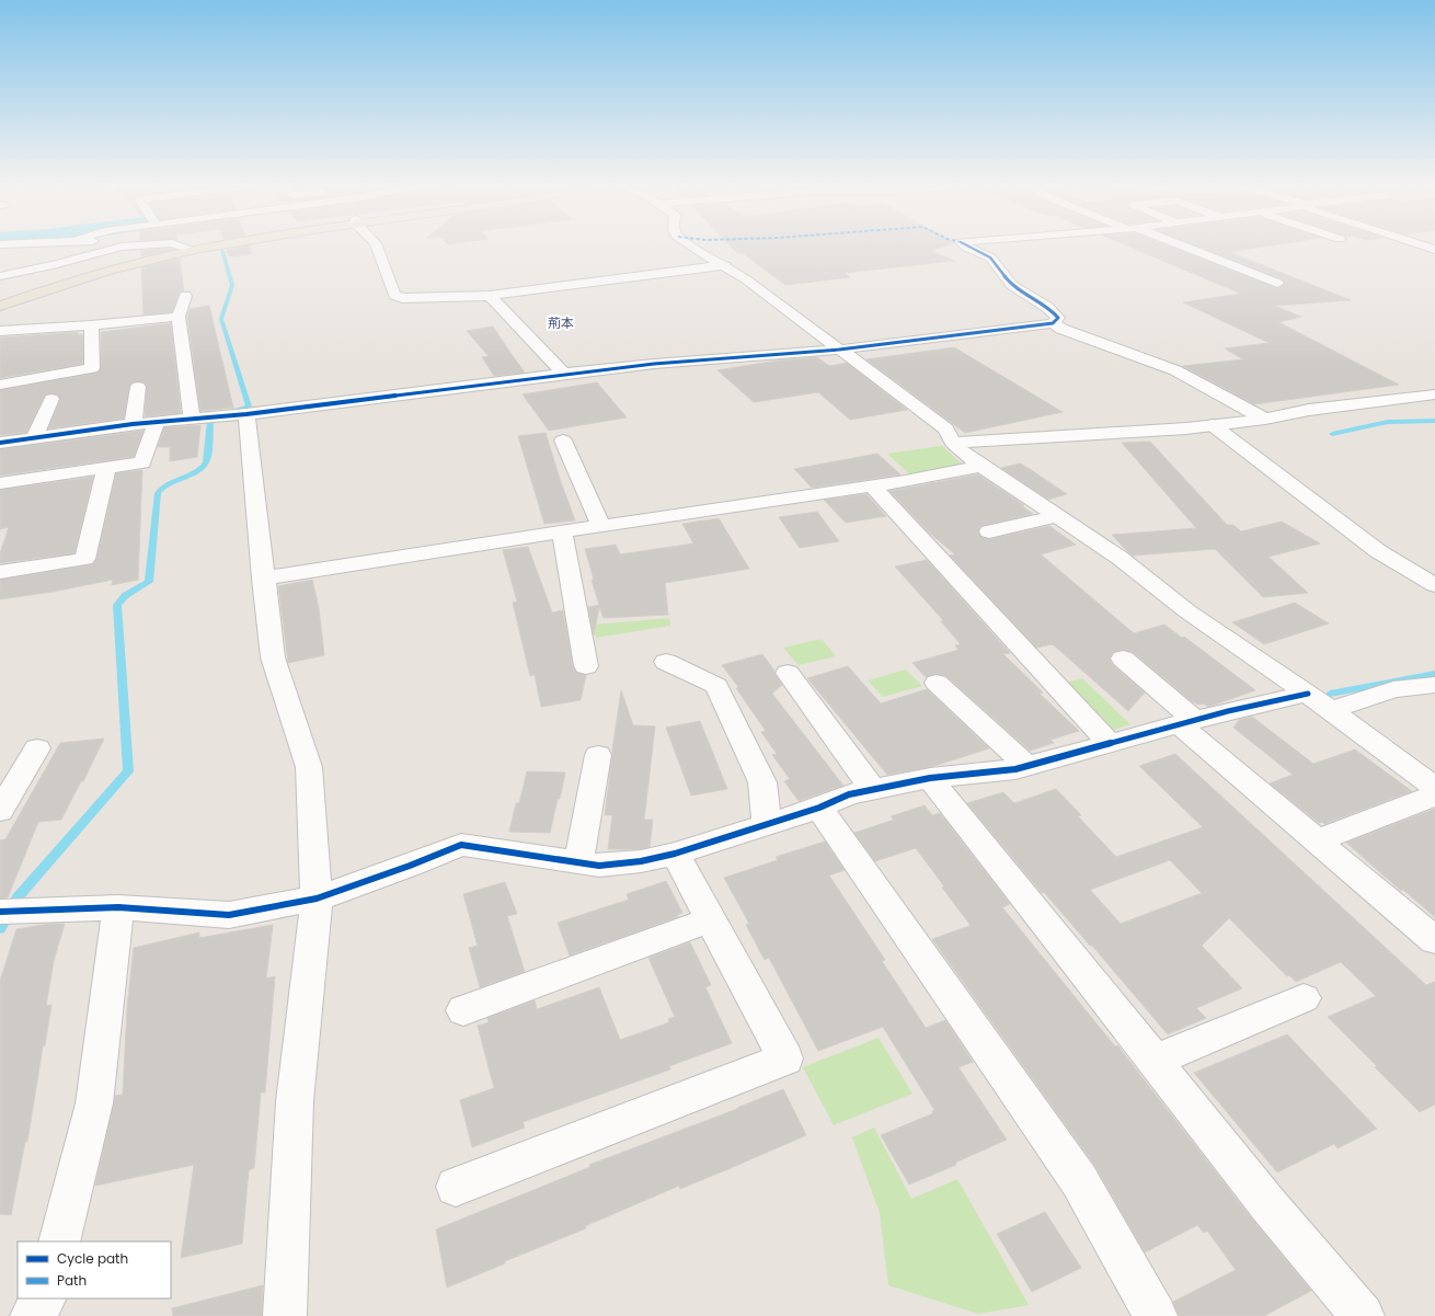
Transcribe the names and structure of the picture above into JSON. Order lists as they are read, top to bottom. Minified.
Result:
{"districts":["荊本"],"legend":["Cycle path","Path"]}
